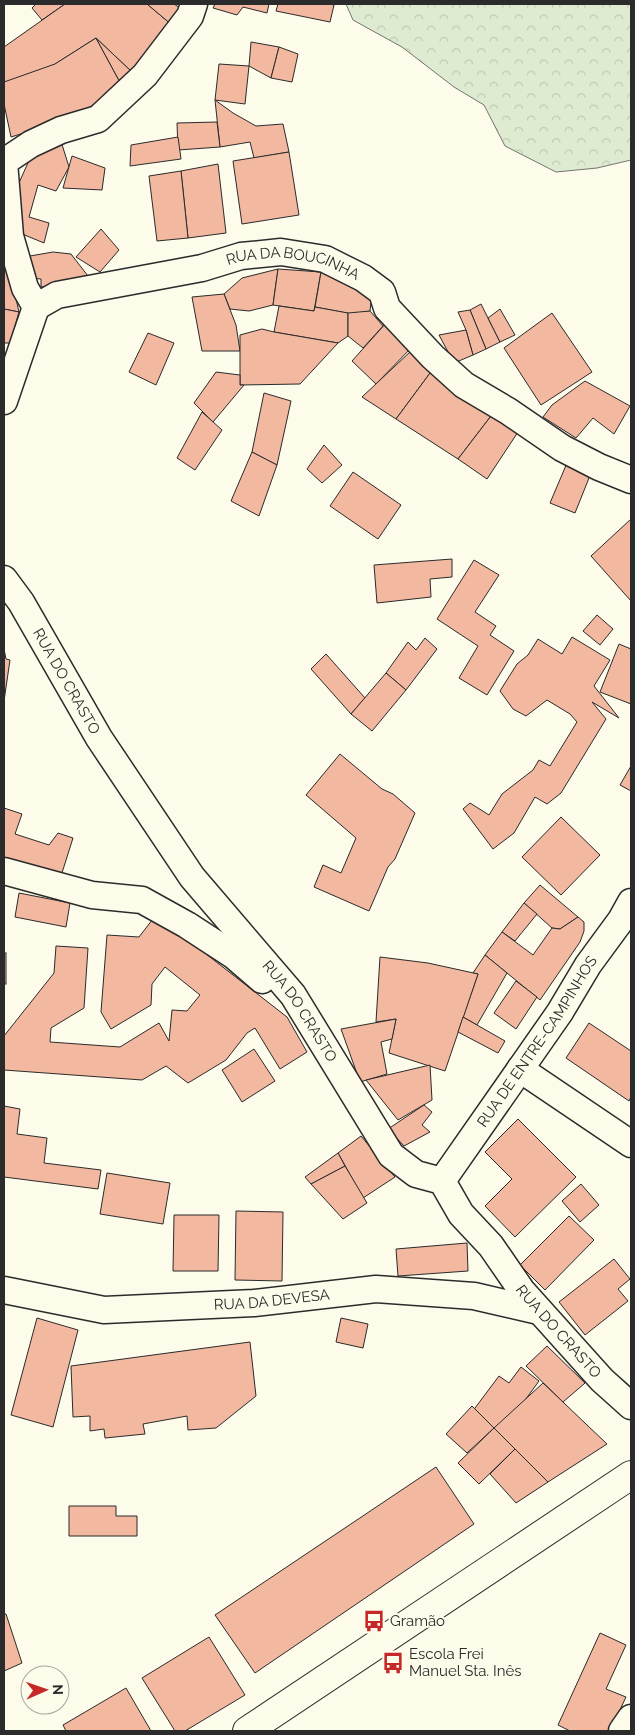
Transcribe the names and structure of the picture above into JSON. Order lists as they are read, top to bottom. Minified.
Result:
{"streets":{"street":["RUA DA BOUCINHA","RUA DO CRASTO","RUA DE ENTRE-CAMPINHOS","RUA DA DEVESA"]},"crossings":[["RUA DO CRASTO","RUA DE ENTRE-CAMPINHOS"],["RUA DO CRASTO","RUA DA DEVESA"]],"places":{"bus stop":["Gramão","Escola Frei Manuel Sta. Inês"]},"north":"right"}
